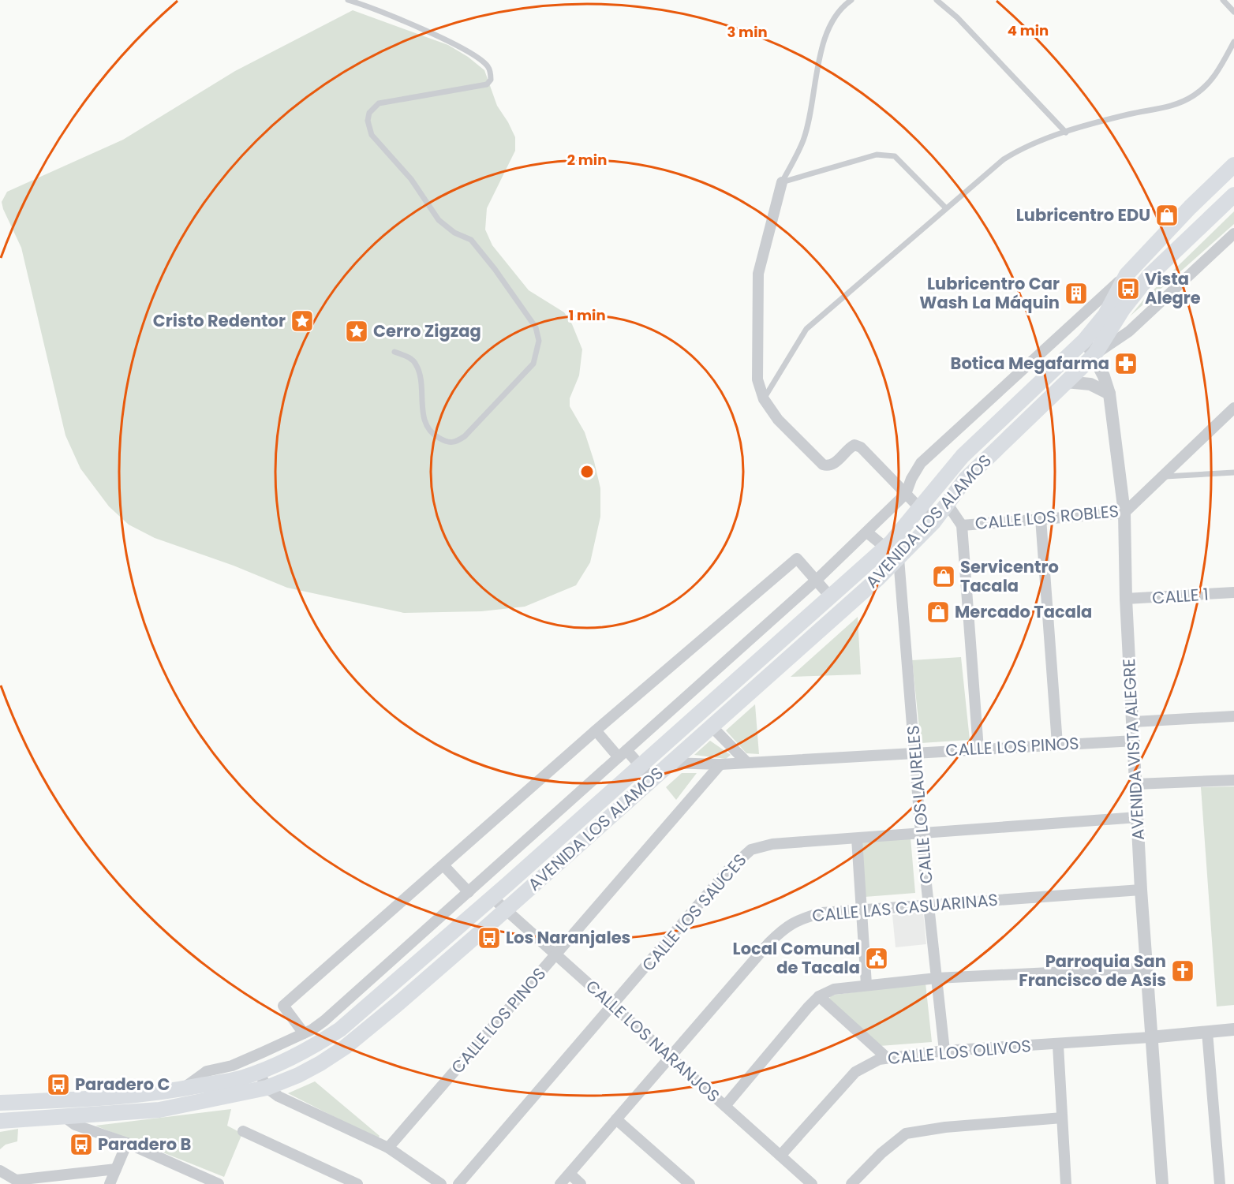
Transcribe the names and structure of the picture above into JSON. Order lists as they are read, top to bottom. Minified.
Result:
{"streets":{"main road":["AVENIDA LOS ALAMOS"],"street":["CALLE LOS ROBLES","CALLE 1","CALLE LOS PINOS","AVENIDA VISTA ALEGRE","CALLE LOS LAURELES","CALLE LAS CASUARINAS","CALLE LOS SAUCES","CALLE LOS NARANJOS","CALLE LOS OLIVOS"]},"crossings":[["CALLE LOS ROBLES","AVENIDA VISTA ALEGRE"],["AVENIDA LOS ALAMOS","CALLE LOS PINOS"],["AVENIDA LOS ALAMOS","AVENIDA VISTA ALEGRE"],["AVENIDA LOS ALAMOS","CALLE LOS LAURELES"],["AVENIDA LOS ALAMOS","CALLE LOS NARANJOS"],["CALLE 1","AVENIDA VISTA ALEGRE"],["CALLE LOS PINOS","AVENIDA VISTA ALEGRE"],["CALLE LOS PINOS","CALLE LOS LAURELES"],["CALLE LOS PINOS","CALLE LOS NARANJOS"],["AVENIDA VISTA ALEGRE","CALLE LAS CASUARINAS"],["AVENIDA VISTA ALEGRE","CALLE LOS SAUCES"],["AVENIDA VISTA ALEGRE","CALLE LOS OLIVOS"],["CALLE LOS LAURELES","CALLE LAS CASUARINAS"],["CALLE LOS LAURELES","CALLE LOS SAUCES"],["CALLE LOS LAURELES","CALLE LOS OLIVOS"],["CALLE LAS CASUARINAS","CALLE LOS NARANJOS"],["CALLE LOS SAUCES","CALLE LOS NARANJOS"],["CALLE LOS NARANJOS","CALLE LOS OLIVOS"]],"places":{"shop":["Lubricentro EDU","Servicentro Tacala","Mercado Tacala"],"bus stop":["Vista Alegre","Los Naranjales","Paradero C","Paradero B"],"building":["Lubricentro Car Wash La Máquin"],"place":["Cristo Redentor","Cerro Zigzag"],"pharmacy":["Botica Megafarma"],"public building":["Local Comunal de Tacala"],"church":["Parroquia San Francisco de Asis"]},"rings":["4 min","3 min","2 min","1 min"]}
